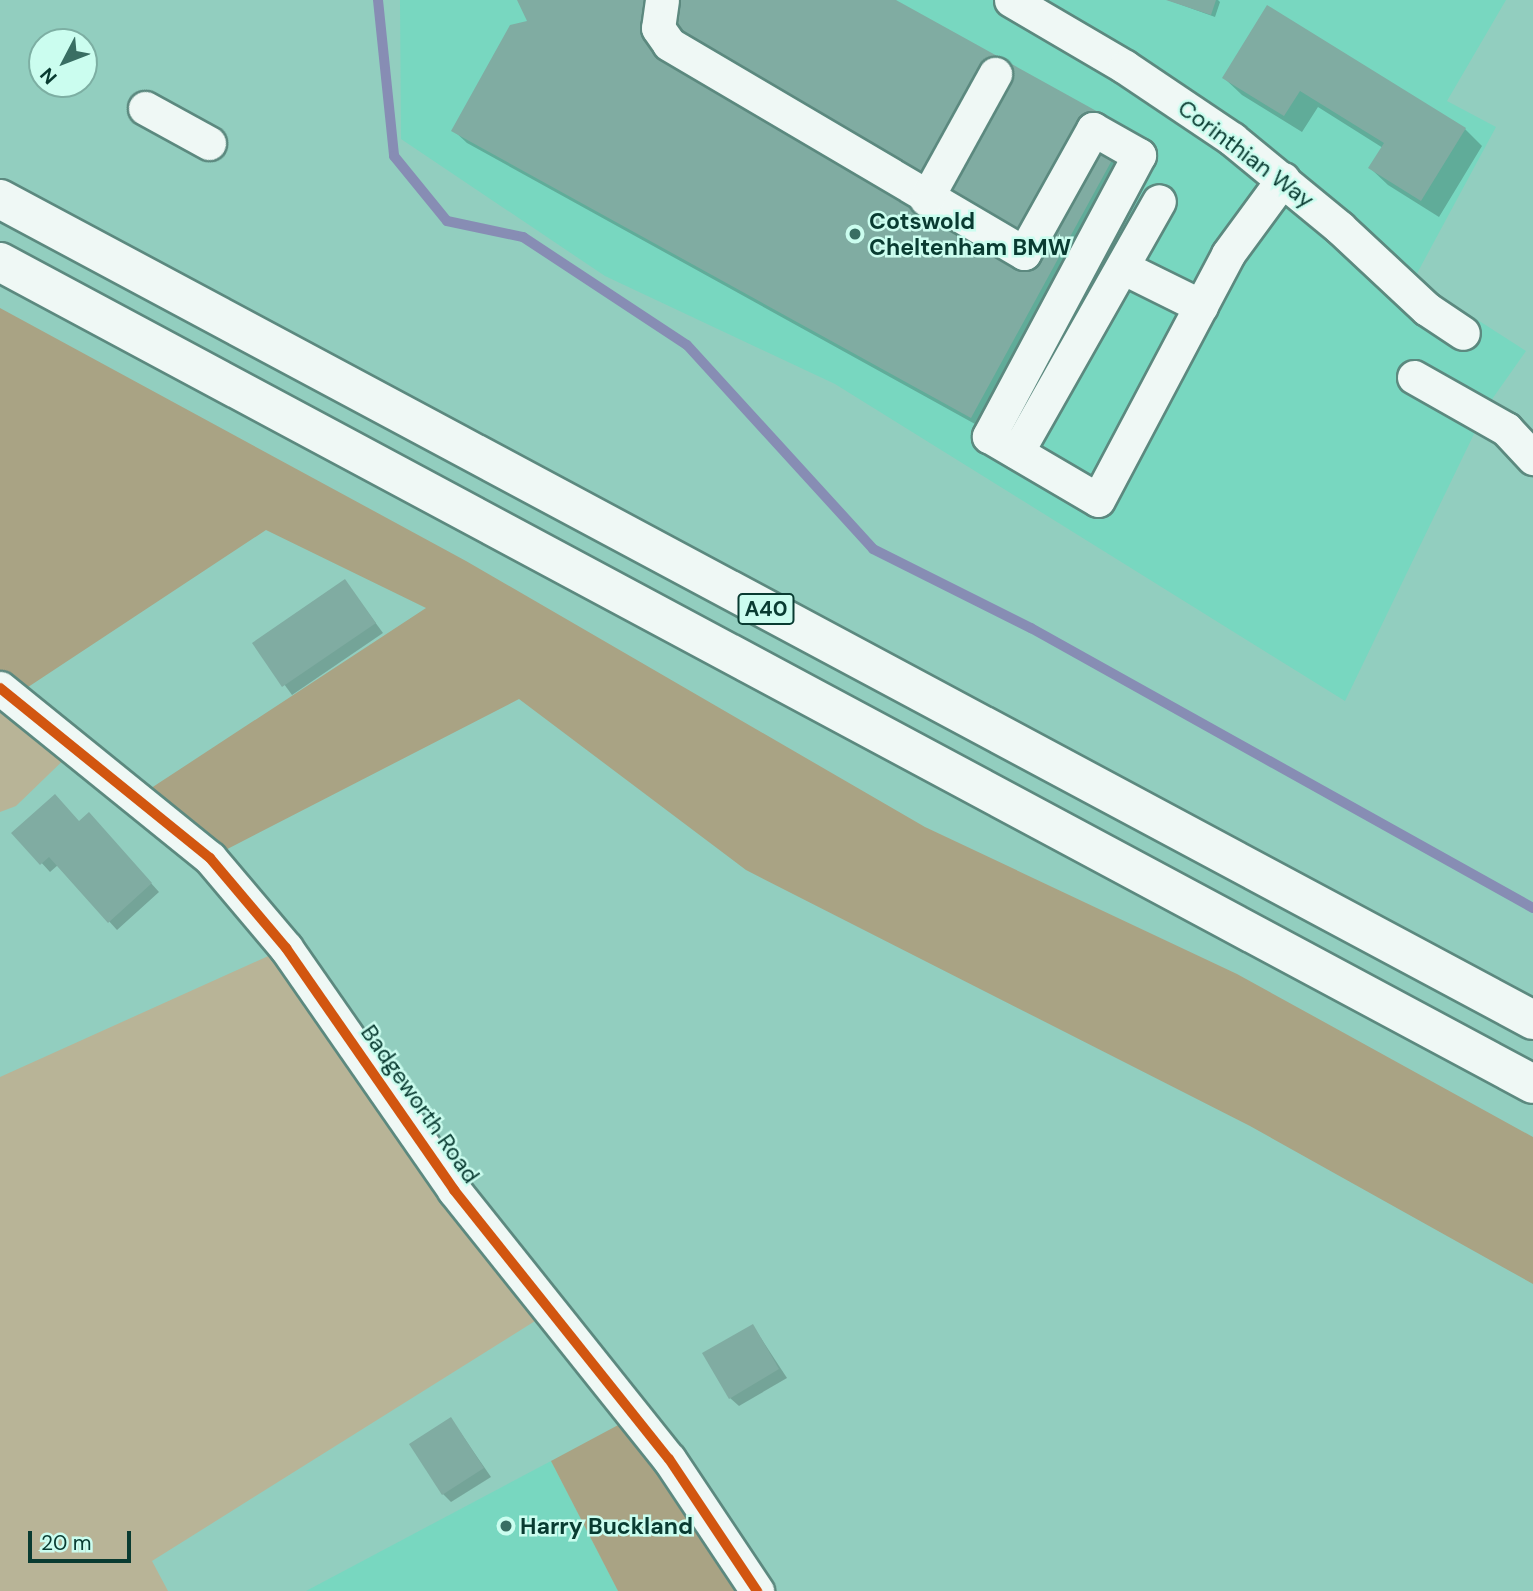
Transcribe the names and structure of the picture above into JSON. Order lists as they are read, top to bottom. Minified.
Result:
{"streets":{"highway":["A40"],"street":["Corinthian Way","Badgeworth Road"]},"places":["Cotswold Cheltenham BMW","Harry Buckland"],"scale_bar":"20 m","north":"bottom left"}
